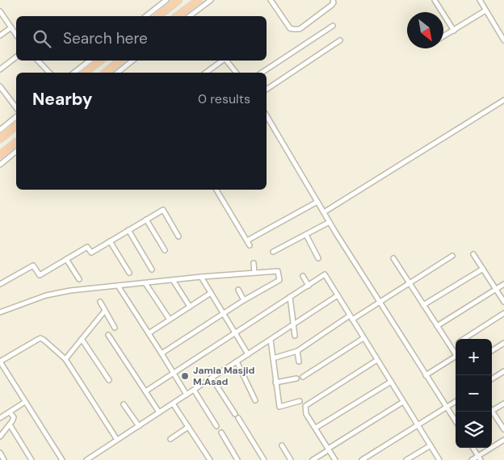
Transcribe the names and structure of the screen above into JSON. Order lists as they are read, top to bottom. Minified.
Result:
{"places":["Jamia Masjid M.Asad"],"north":"bottom right","page":{"search":"Search here","heading":["Nearby","0 results"],"map_buttons":["+","−"]}}
